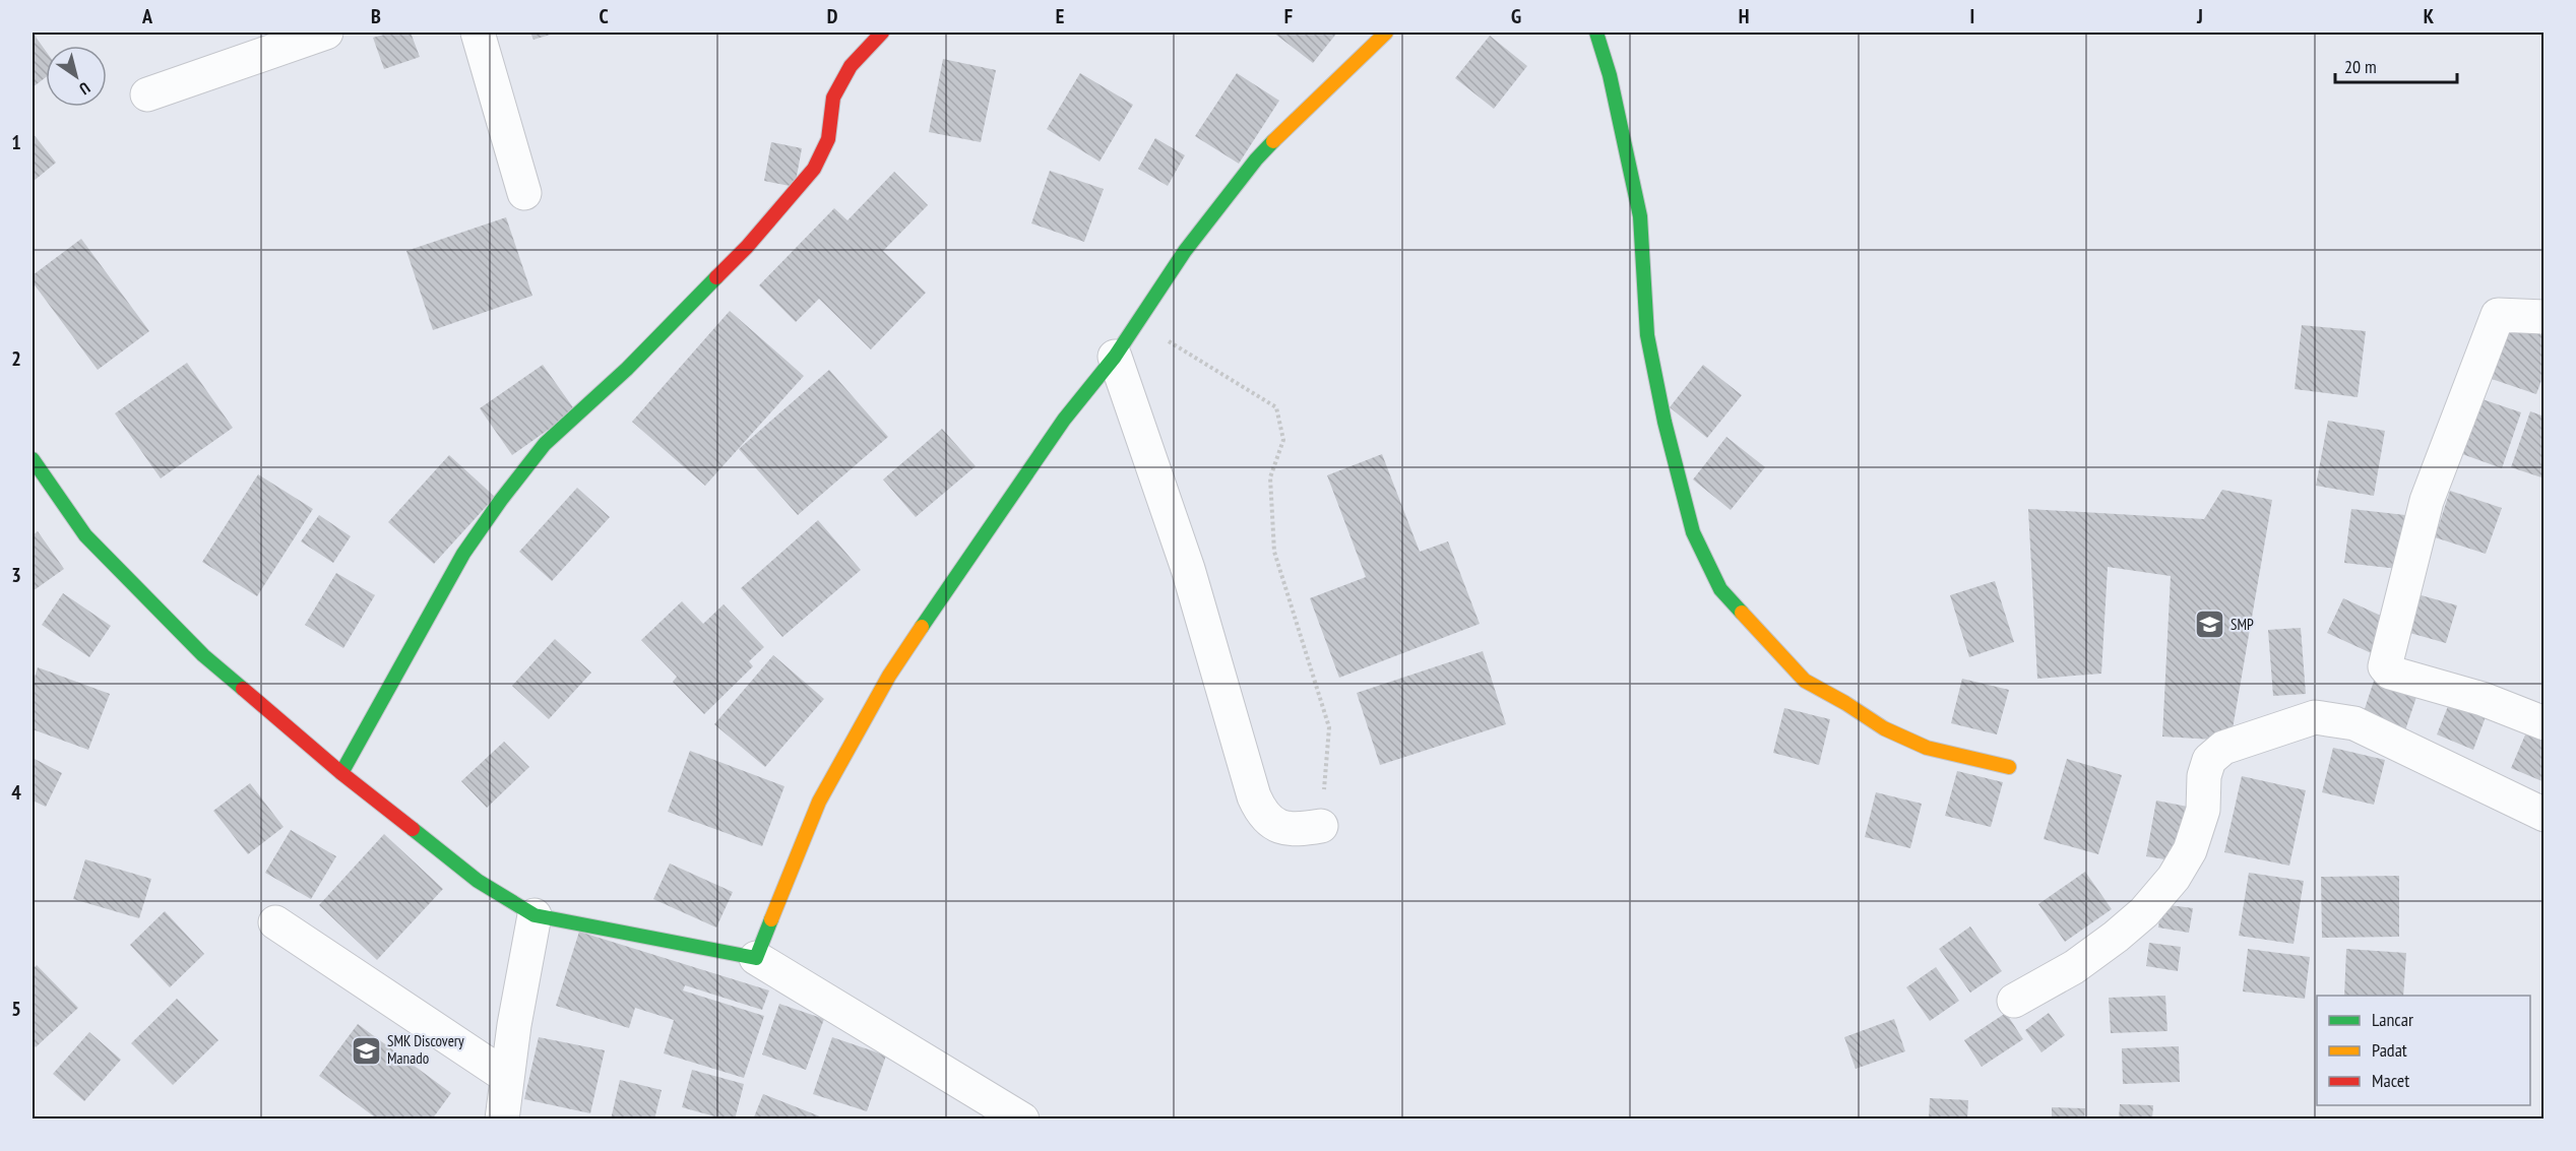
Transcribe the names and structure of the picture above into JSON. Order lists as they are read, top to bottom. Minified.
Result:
{"places":{"school or university":["SMP","SMK Discovery Manado"]},"legend":["Lancar","Padat","Macet"],"scale_bar":"20 m","north":"bottom right","grid":{"columns":["A","B","C","D","E","F","G","H","I","J","K"],"rows":["1","2","3","4","5"]}}
